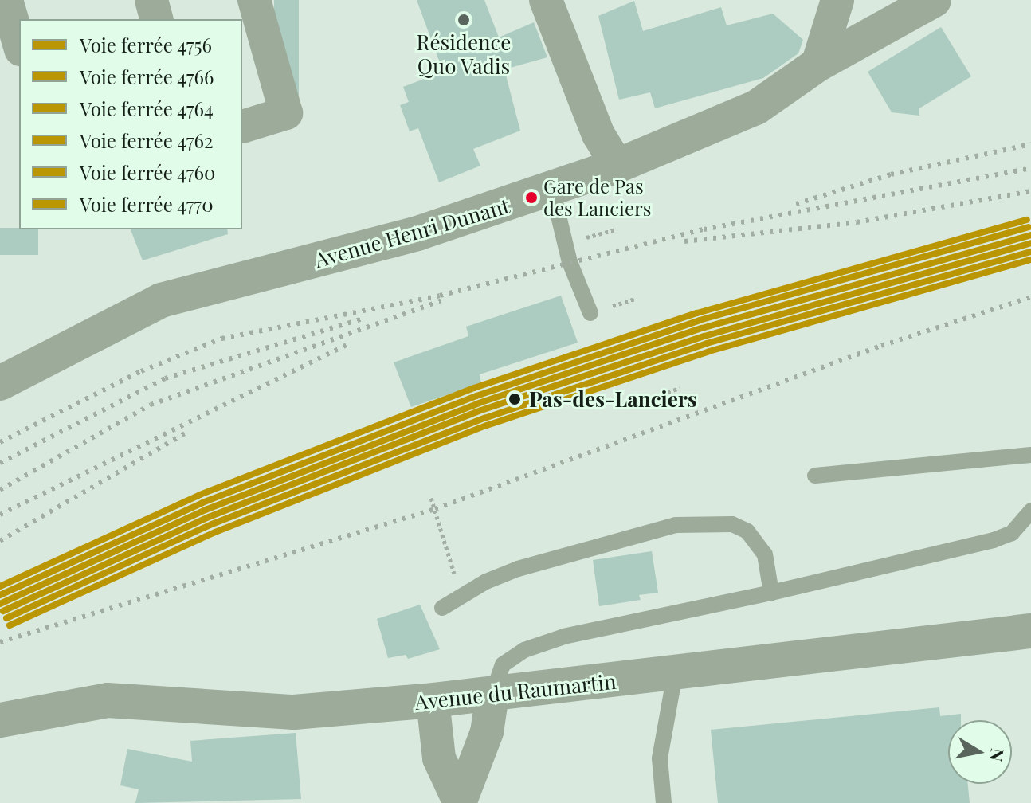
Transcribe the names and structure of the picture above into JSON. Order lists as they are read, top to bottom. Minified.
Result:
{"streets":{"street":["Avenue Henri Dunant","Avenue du Raumartin"]},"places":["Résidence Quo Vadis","Gare de Pas des Lanciers","Pas-des-Lanciers"],"lines":["rail line 4760","rail line 4764","rail line 4756","rail line 4766","rail line 4762","rail line 4770"],"legend":["Voie ferrée 4756","Voie ferrée 4766","Voie ferrée 4764","Voie ferrée 4762","Voie ferrée 4760","Voie ferrée 4770"],"north":"right"}
